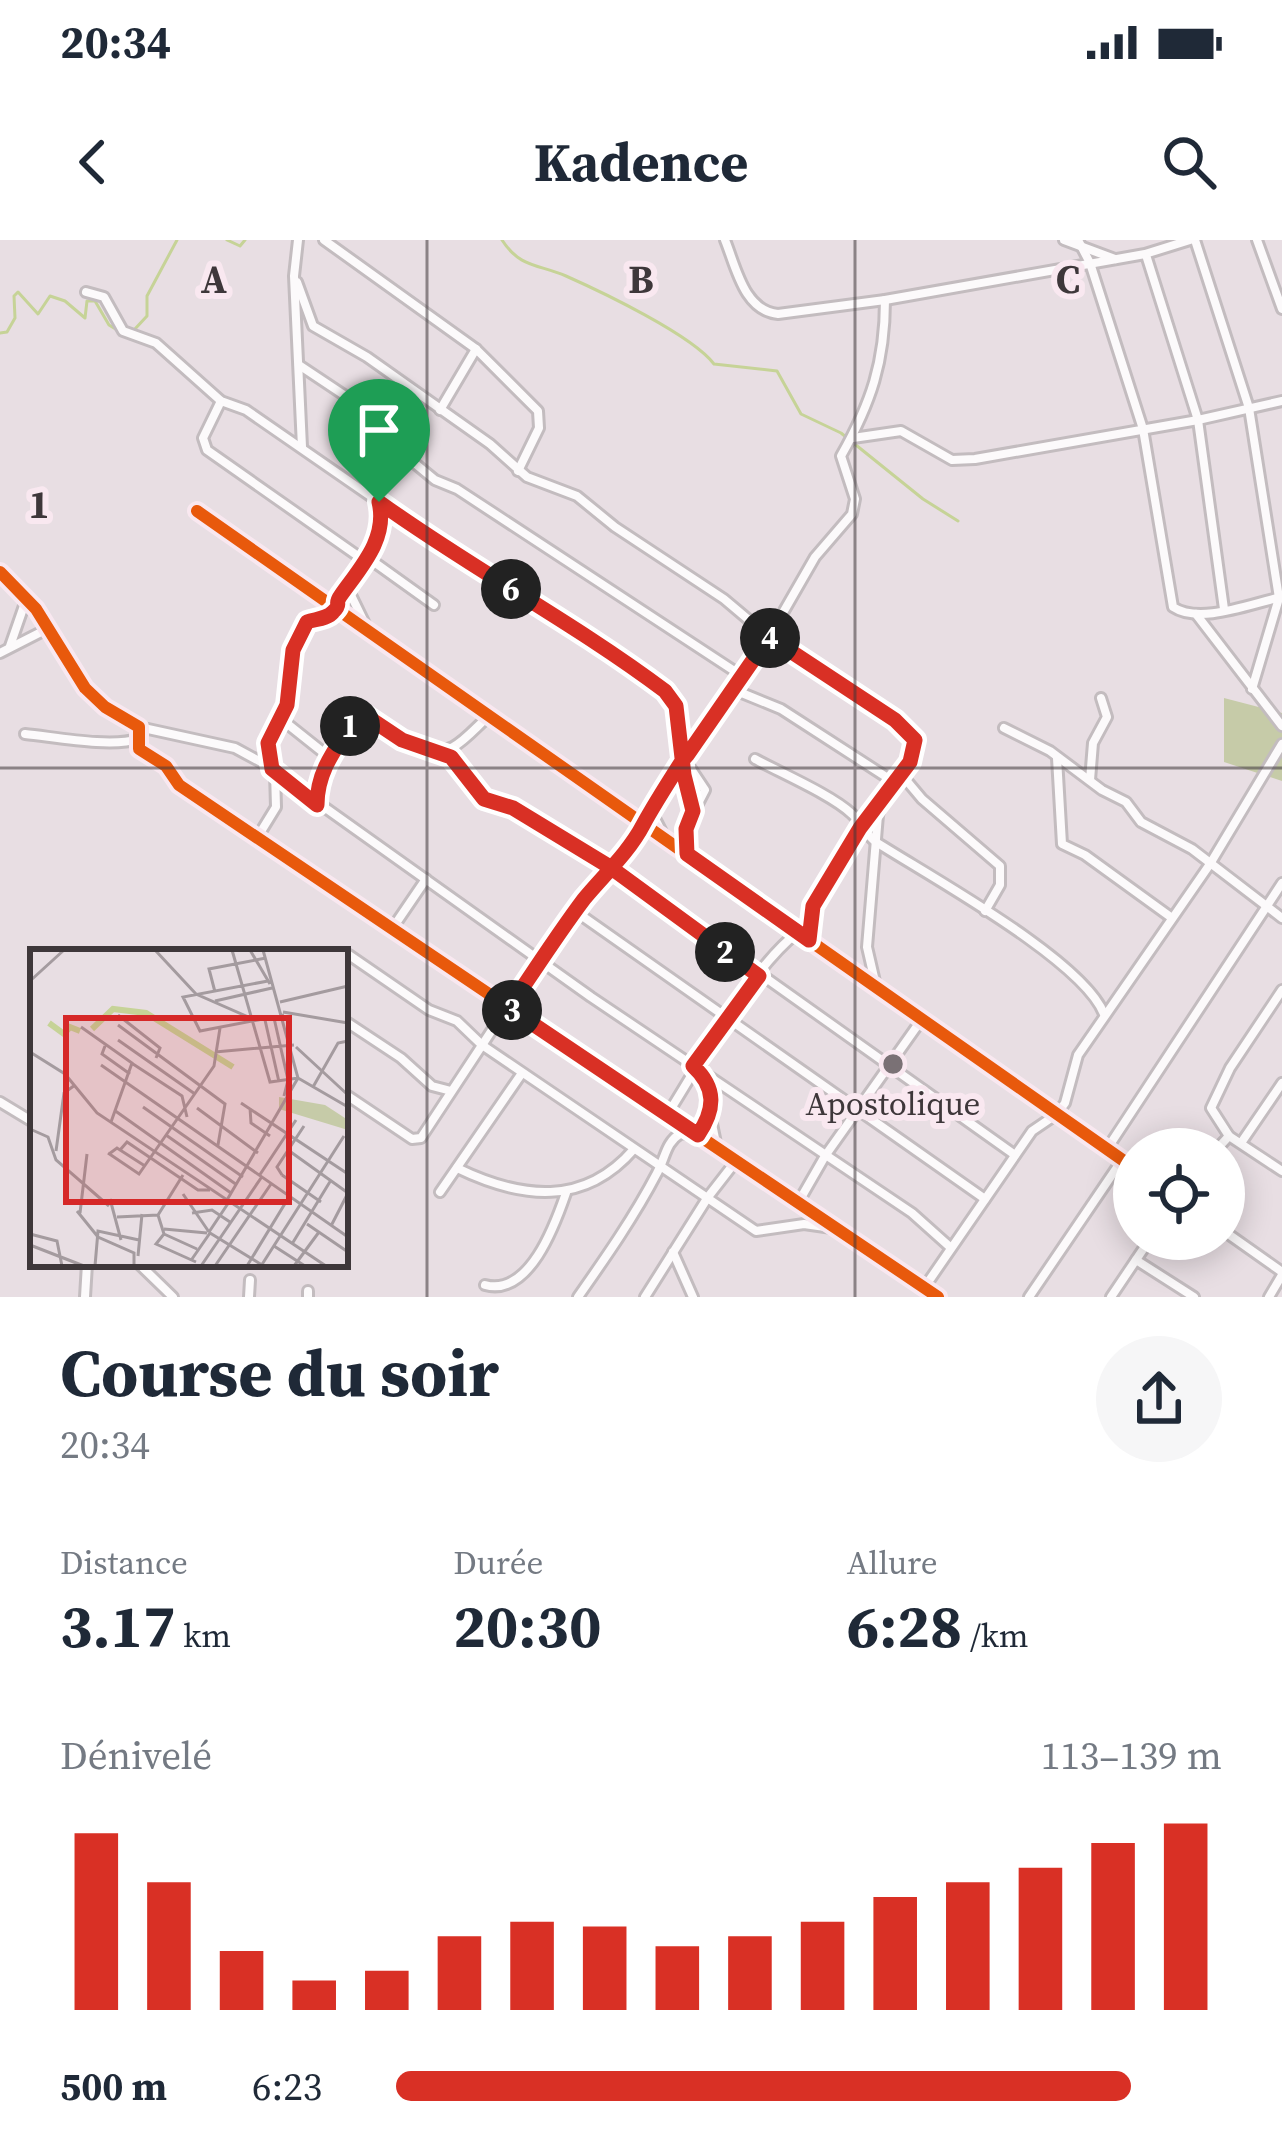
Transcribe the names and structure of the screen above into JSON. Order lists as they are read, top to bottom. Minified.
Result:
{"places":["Apostolique"],"page":{"status":"20:34","header":"Kadence","pins":["6","4","1","2","3"],"heading":["Course du soir","20:34"],"stats":[["Distance","3.17 km"],["Durée","20:30"],["Allure","6:28 /km"]],"chart":["Dénivelé","113–139 m"],"list":[{"name":"500 m","note":"6:23"}]},"grid":{"columns":["A","B","C"],"rows":["1"]}}
